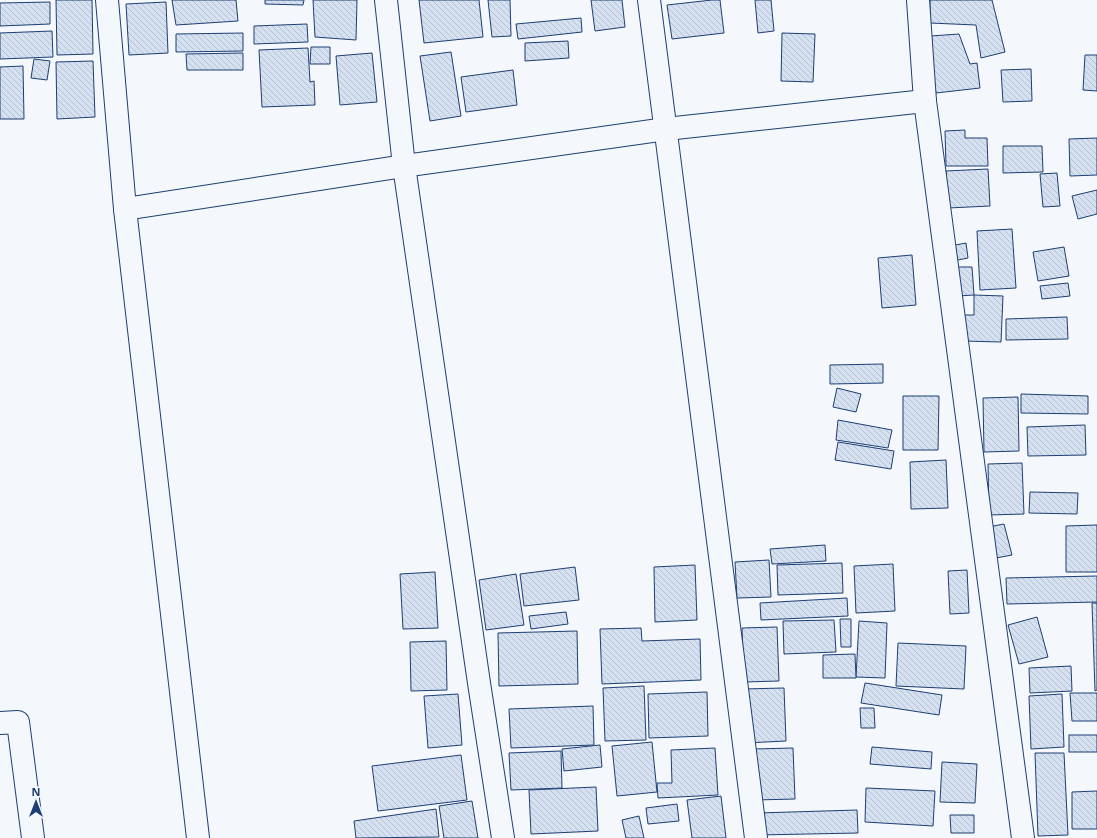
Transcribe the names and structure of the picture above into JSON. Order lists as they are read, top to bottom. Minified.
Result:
{"north":"top"}
